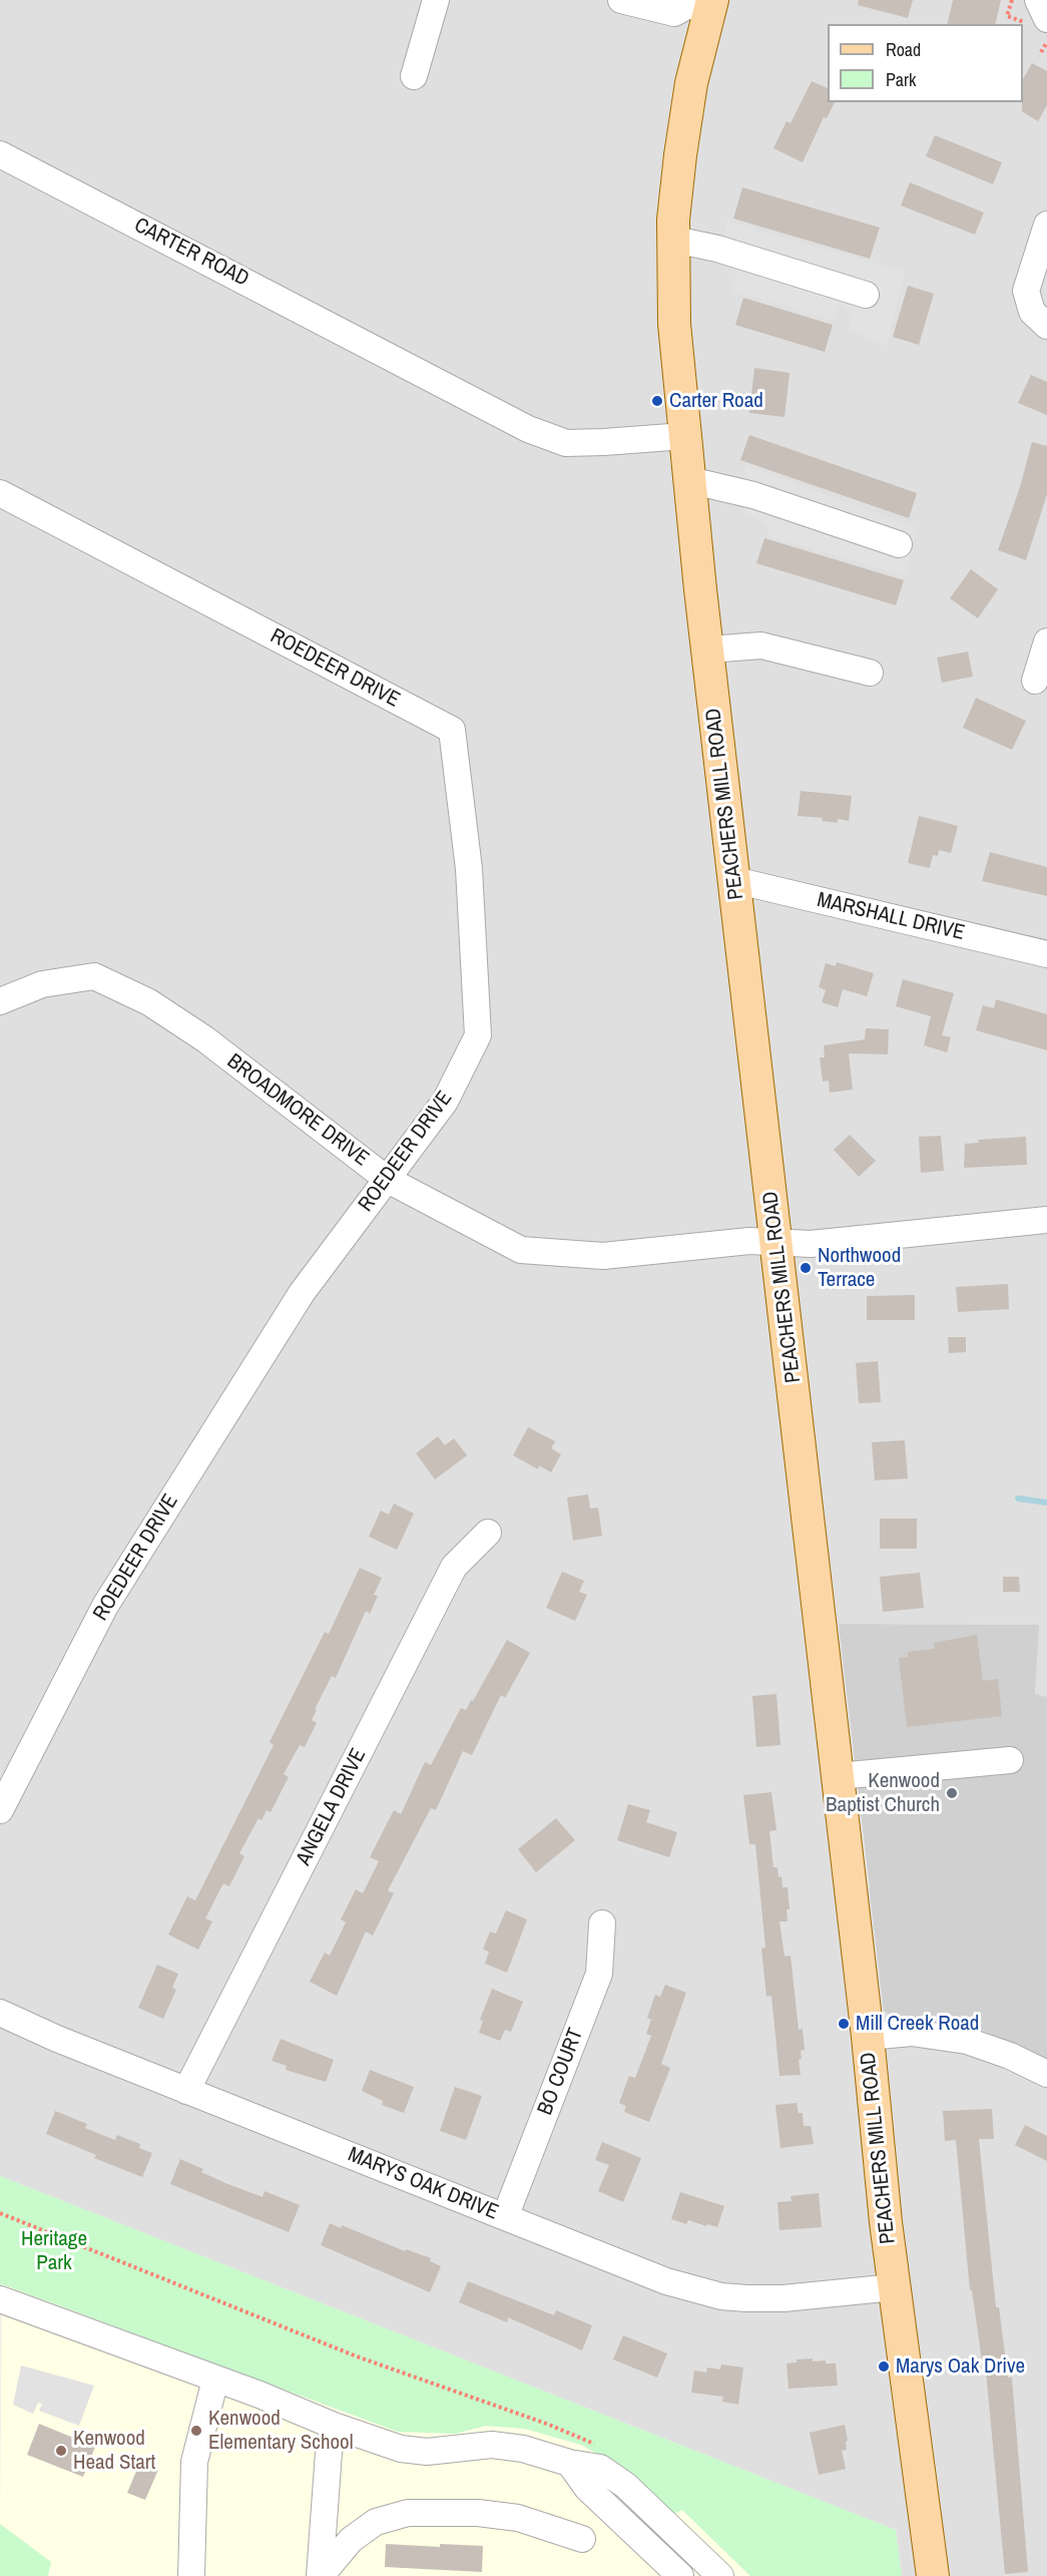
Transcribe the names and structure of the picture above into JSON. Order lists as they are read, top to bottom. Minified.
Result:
{"streets":{"main road":["PEACHERS MILL ROAD"],"street":["CARTER ROAD","ROEDEER DRIVE","MARSHALL DRIVE","BROADMORE DRIVE","ANGELA DRIVE","BO COURT","MARYS OAK DRIVE"]},"crossings":[["CARTER ROAD","PEACHERS MILL ROAD"],["ROEDEER DRIVE","BROADMORE DRIVE"],["PEACHERS MILL ROAD","MARSHALL DRIVE"],["PEACHERS MILL ROAD","BROADMORE DRIVE"],["PEACHERS MILL ROAD","MARYS OAK DRIVE"],["ANGELA DRIVE","MARYS OAK DRIVE"],["BO COURT","MARYS OAK DRIVE"]],"parks":["Heritage Park"],"places":["Carter Road","Northwood Terrace","Kenwood Baptist Church","Mill Creek Road","Marys Oak Drive","Kenwood Elementary School","Kenwood Head Start"],"legend":["Road","Park"]}
